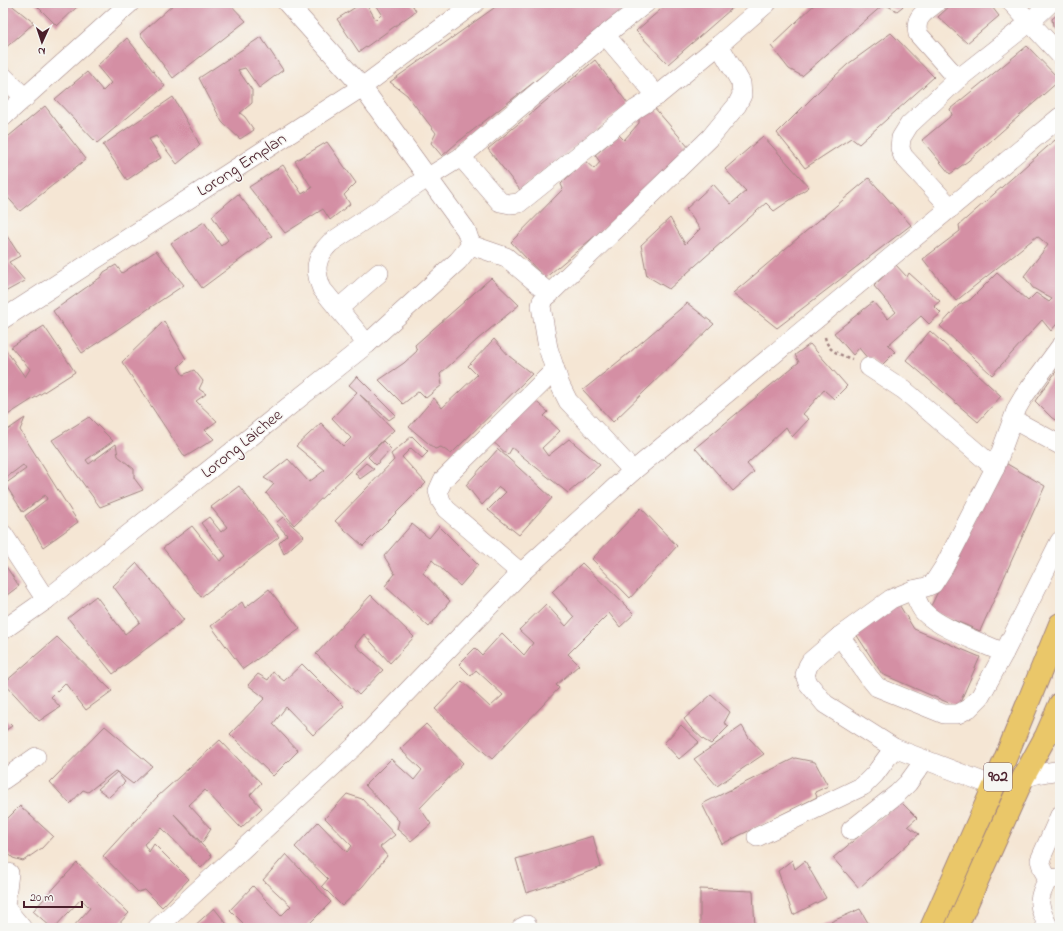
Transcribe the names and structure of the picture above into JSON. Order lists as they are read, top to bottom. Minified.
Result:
{"streets":{"main road":["902"],"street":["Lorong Emplan","Lorong Laichee"]},"scale_bar":"20 m","north":"bottom"}
